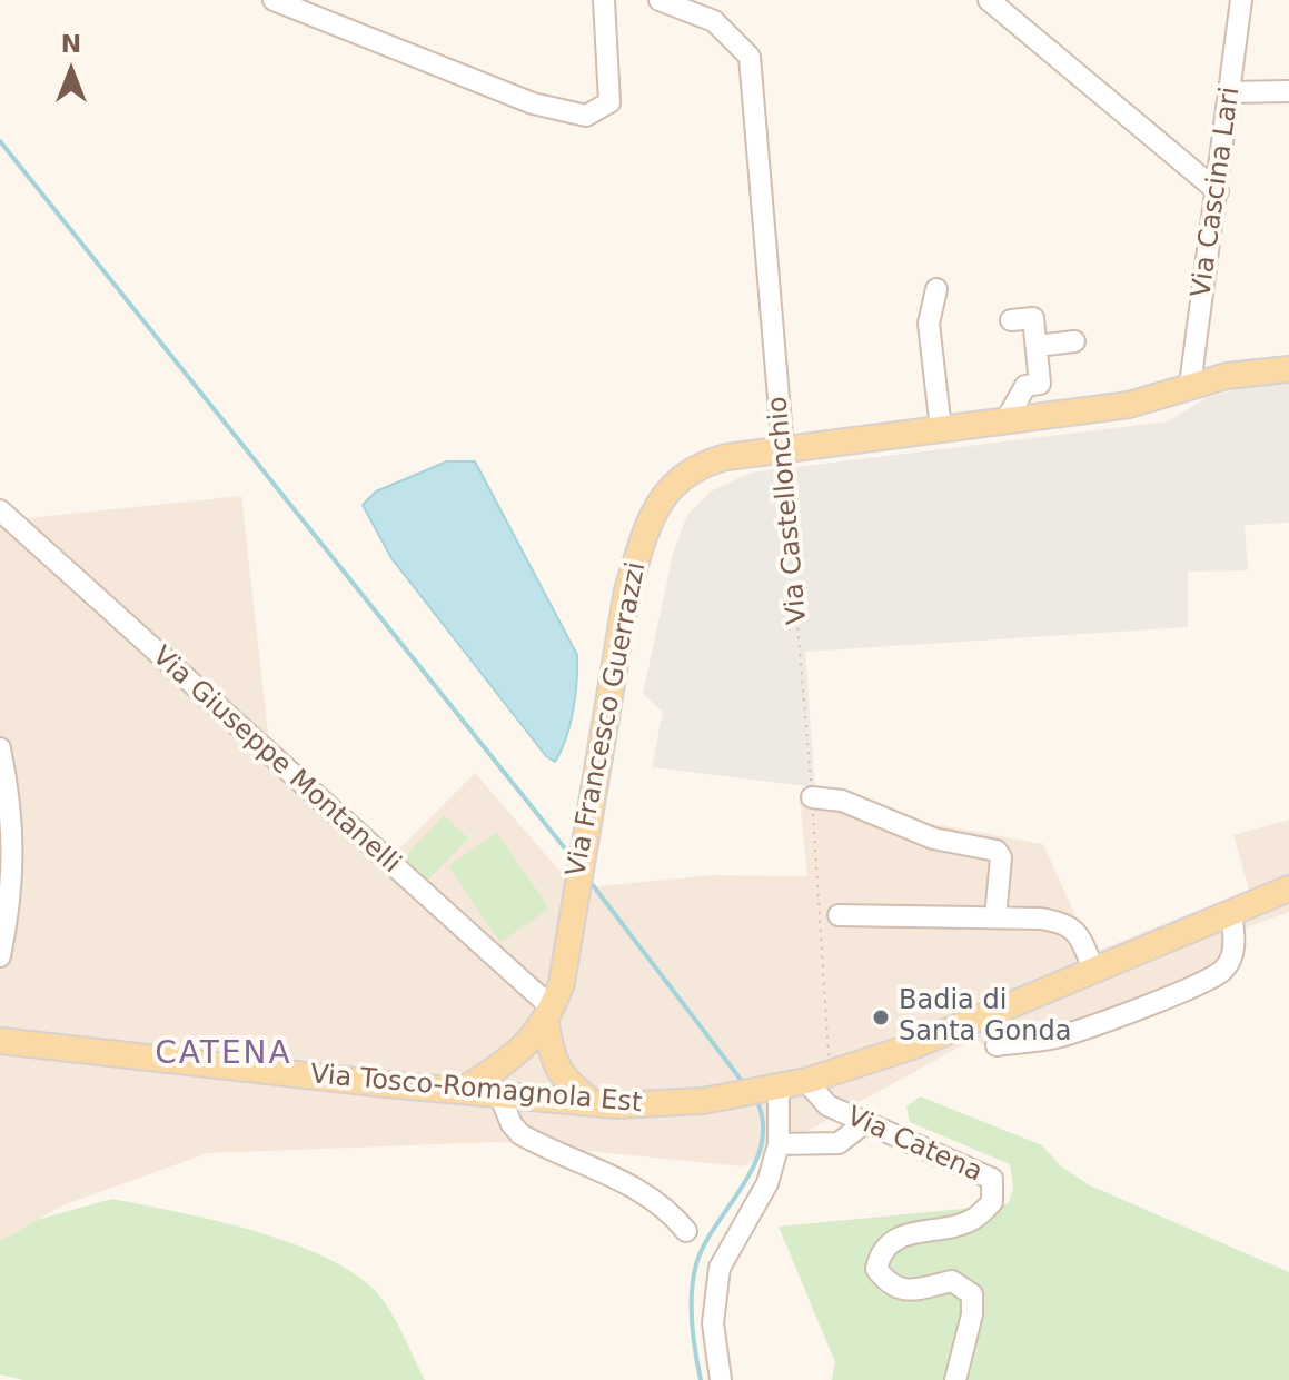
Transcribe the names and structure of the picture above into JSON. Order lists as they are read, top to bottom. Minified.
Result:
{"streets":{"main road":["Via Francesco Guerrazzi","Via Tosco-Romagnola Est"],"street":["Via Cascina Lari","Via Castellonchio","Via Giuseppe Montanelli","Via Catena"]},"crossings":[["Via Cascina Lari","Via Francesco Guerrazzi"],["Via Castellonchio","Via Francesco Guerrazzi"],["Via Castellonchio","Via Tosco-Romagnola Est"],["Via Castellonchio","Via Catena"],["Via Francesco Guerrazzi","Via Giuseppe Montanelli"],["Via Francesco Guerrazzi","Via Tosco-Romagnola Est"],["Via Tosco-Romagnola Est","Via Catena"]],"districts":["CATENA"],"places":["Badia di Santa Gonda"],"north":"top"}
